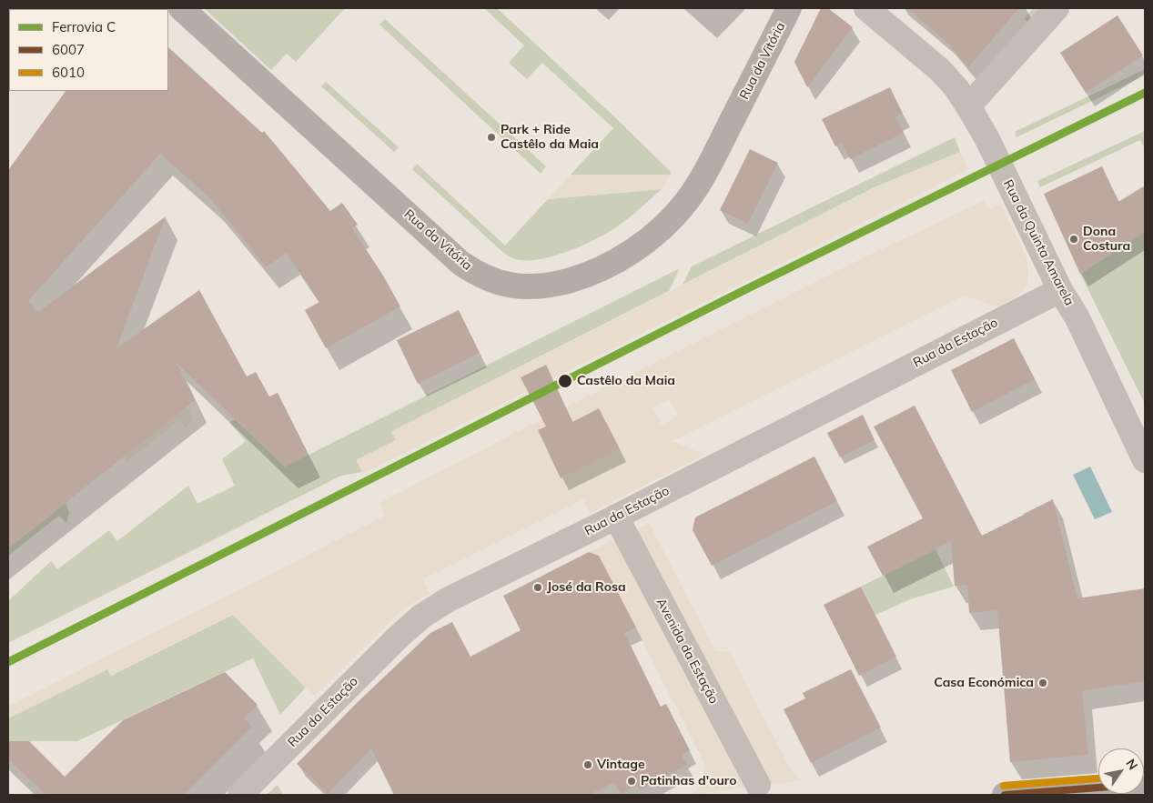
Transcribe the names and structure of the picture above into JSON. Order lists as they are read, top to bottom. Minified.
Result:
{"streets":{"street":["Rua da Vitória","Rua da Quinta Amarela","Rua da Estação","Avenida da Estação"]},"crossings":[["Rua da Quinta Amarela","Rua da Estação"],["Rua da Estação","Avenida da Estação"]],"places":["Park + Ride Castêlo da Maia","Dona Costura","Castêlo da Maia","José da Rosa","Casa Económica","Vintage","Patinhas d'ouro"],"lines":["rail line C","transit line 6010","transit line 6007"],"legend":["Ferrovia C","6007","6010"],"north":"top right"}
